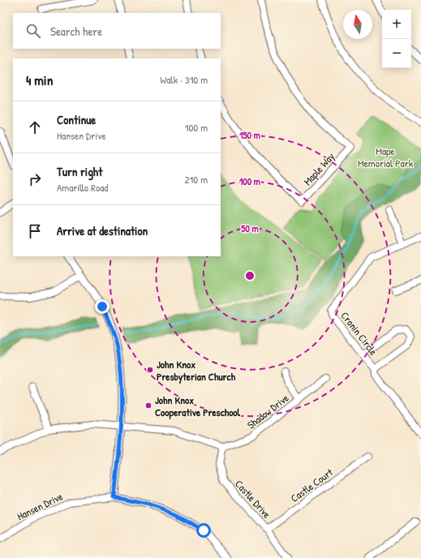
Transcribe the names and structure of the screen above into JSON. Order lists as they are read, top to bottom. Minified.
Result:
{"streets":{"street":["Maple Way","Cronin Circle","Shadow Drive","Castle Court","Castle Drive","Hansen Drive"]},"crossings":[["Shadow Drive","Castle Drive"],["Castle Court","Castle Drive"]],"parks":["Mape Memorial Park"],"places":["John Knox Presbyterian Church","John Knox Cooperative Preschool"],"north":"top","page":{"map_buttons":["+","−"],"search":"Search here","heading":["4 min","Walk · 310 m"],"list":[["Continue","Hansen Drive","100 m"],["Turn right","Amarillo Road","210 m"],"Arrive at destination"]},"rings":["150 m","100 m","50 m"]}
